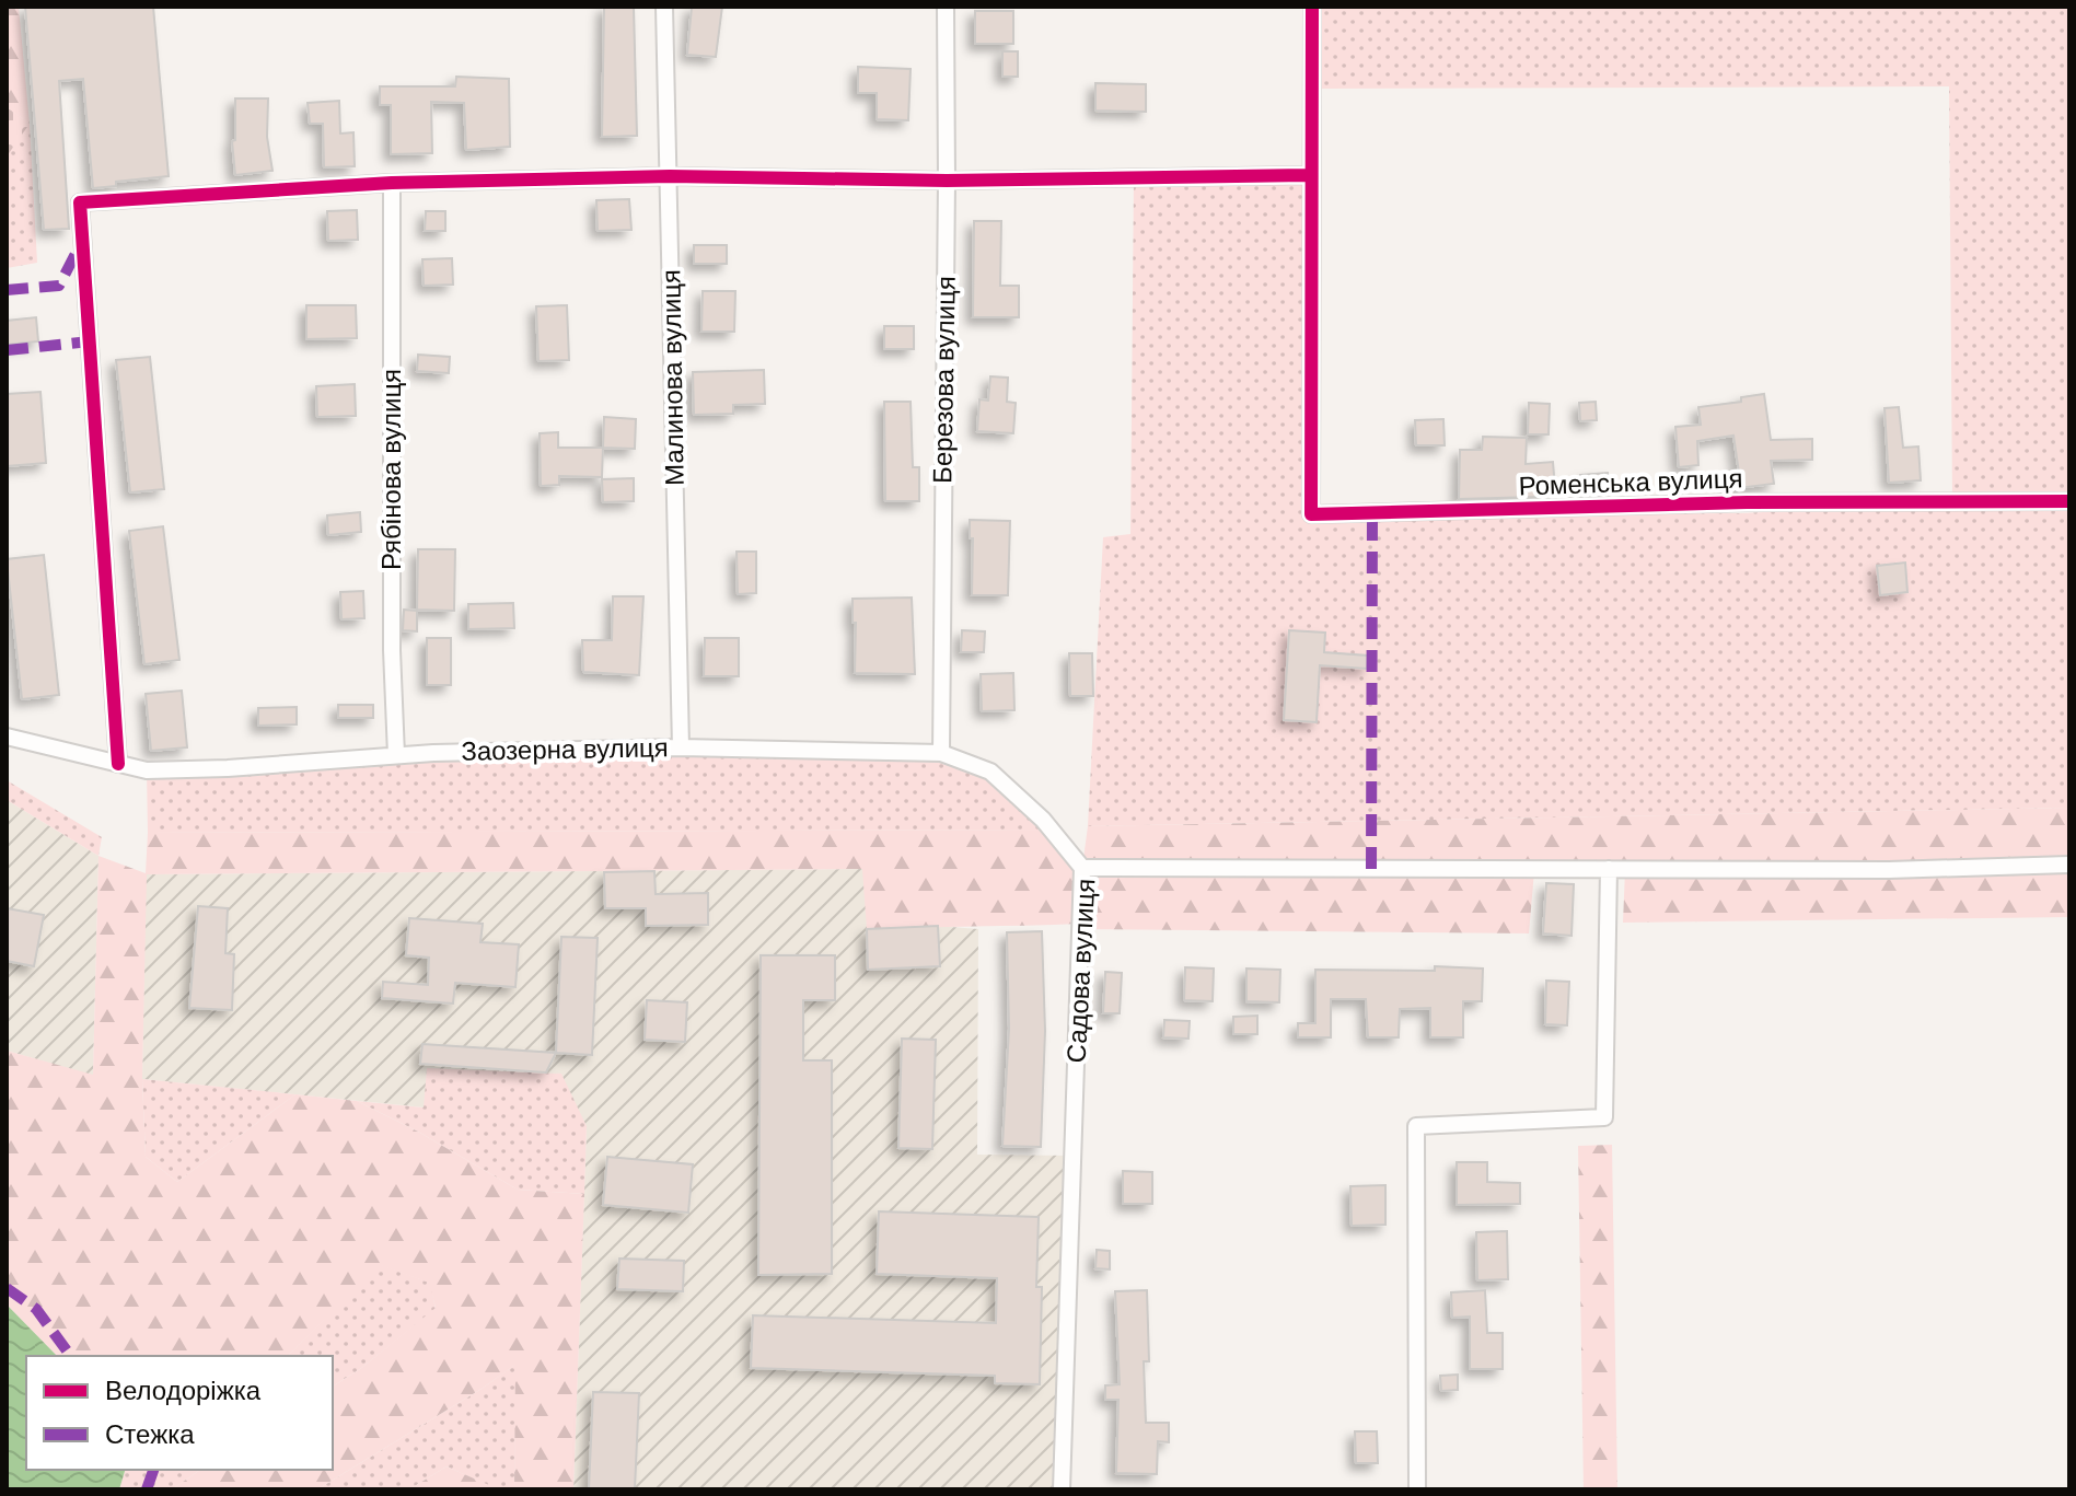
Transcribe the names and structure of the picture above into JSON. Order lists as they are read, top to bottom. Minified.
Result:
{"streets":{"street":["Малинова вулиця","Березова вулиця","Рябінова вулиця","Роменська вулиця","Заозерна вулиця","Садова вулиця"]},"crossings":[["Малинова вулиця","Заозерна вулиця"],["Березова вулиця","Заозерна вулиця"],["Рябінова вулиця","Заозерна вулиця"],["Заозерна вулиця","Садова вулиця"]],"legend":["Велодоріжка","Стежка"]}
